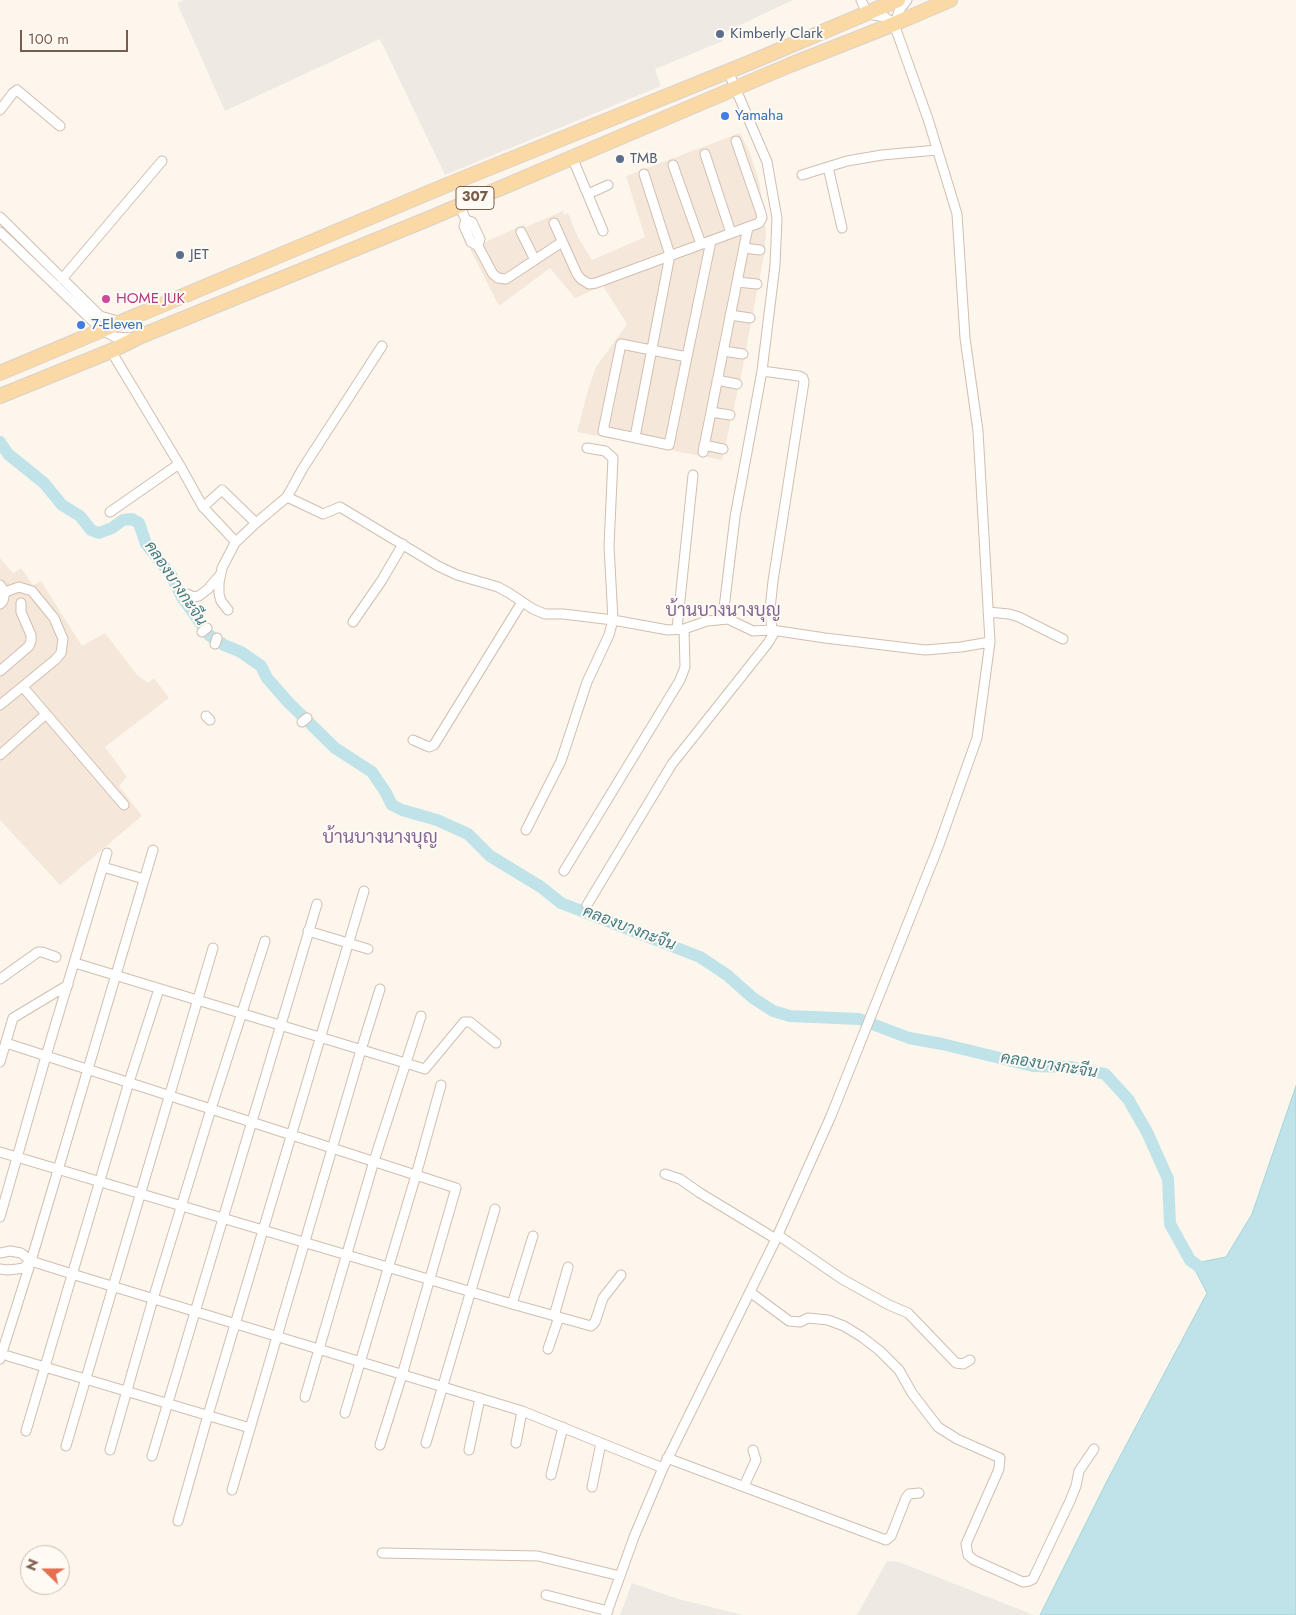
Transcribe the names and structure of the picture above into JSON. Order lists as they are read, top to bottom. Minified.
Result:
{"streets":{"main road":["307"]},"districts":["บ้านบางนางบุญ","บ้านบางนางบุญ"],"water":["คลองบางกะจีน"],"places":["Kimberly Clark","Yamaha","TMB","JET","HOME JUK","7-Eleven"],"scale_bar":"100 m","north":"left"}
